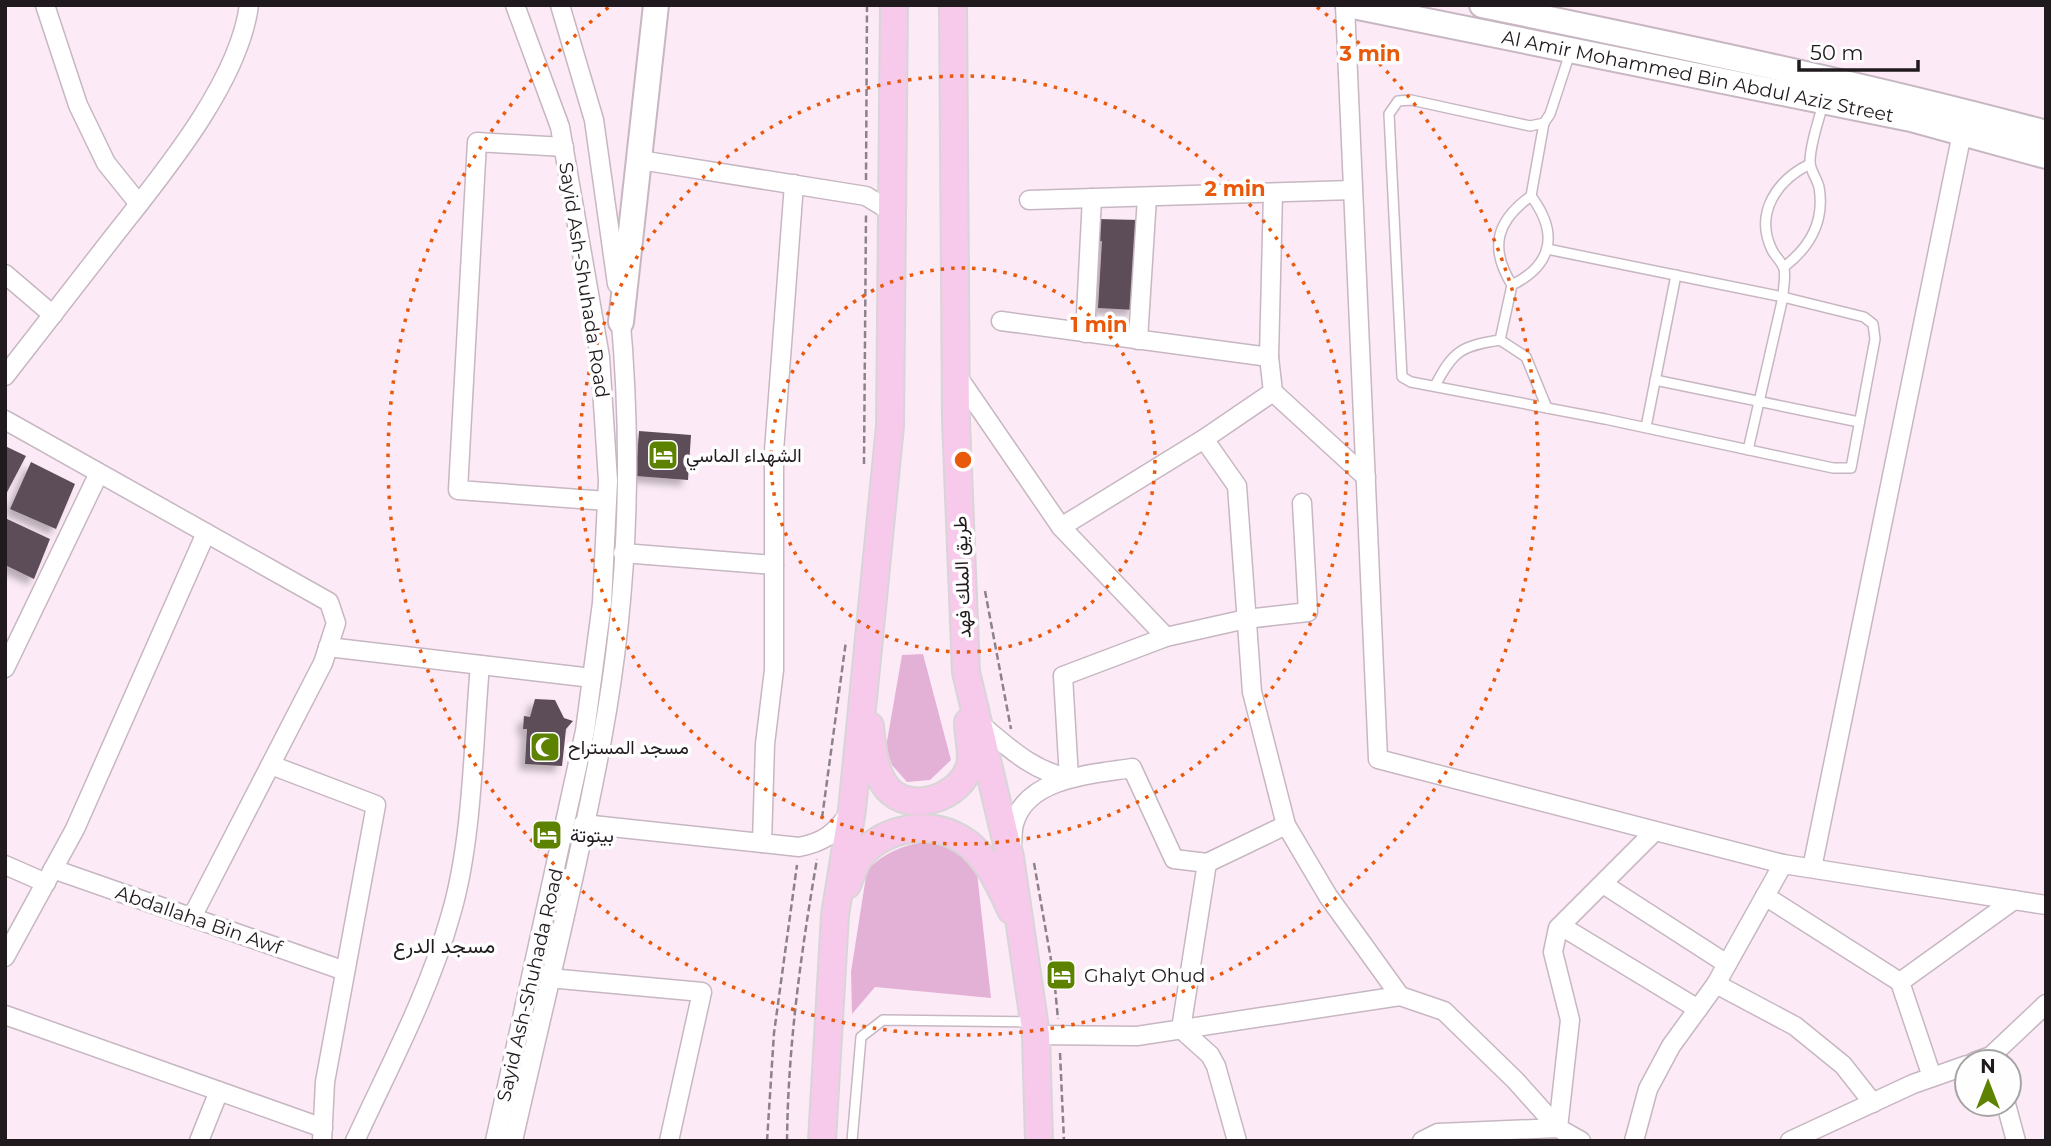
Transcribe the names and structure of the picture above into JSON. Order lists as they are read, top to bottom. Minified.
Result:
{"streets":{"main road":["Al Amir Mohammed Bin Abdul Aziz Street","طريق الملك فهد"],"street":["Sayid Ash-Shuhada Road","Abdallaha Bin Awf"]},"districts":["مسجد الدرع"],"places":{"hotel":["الشهداء الماسي","بيتوتة","Ghalyt Ohud"],"mosque":["مسجد المستراح"]},"scale_bar":"50 m","north":"top","rings":["3 min","2 min","1 min"]}
